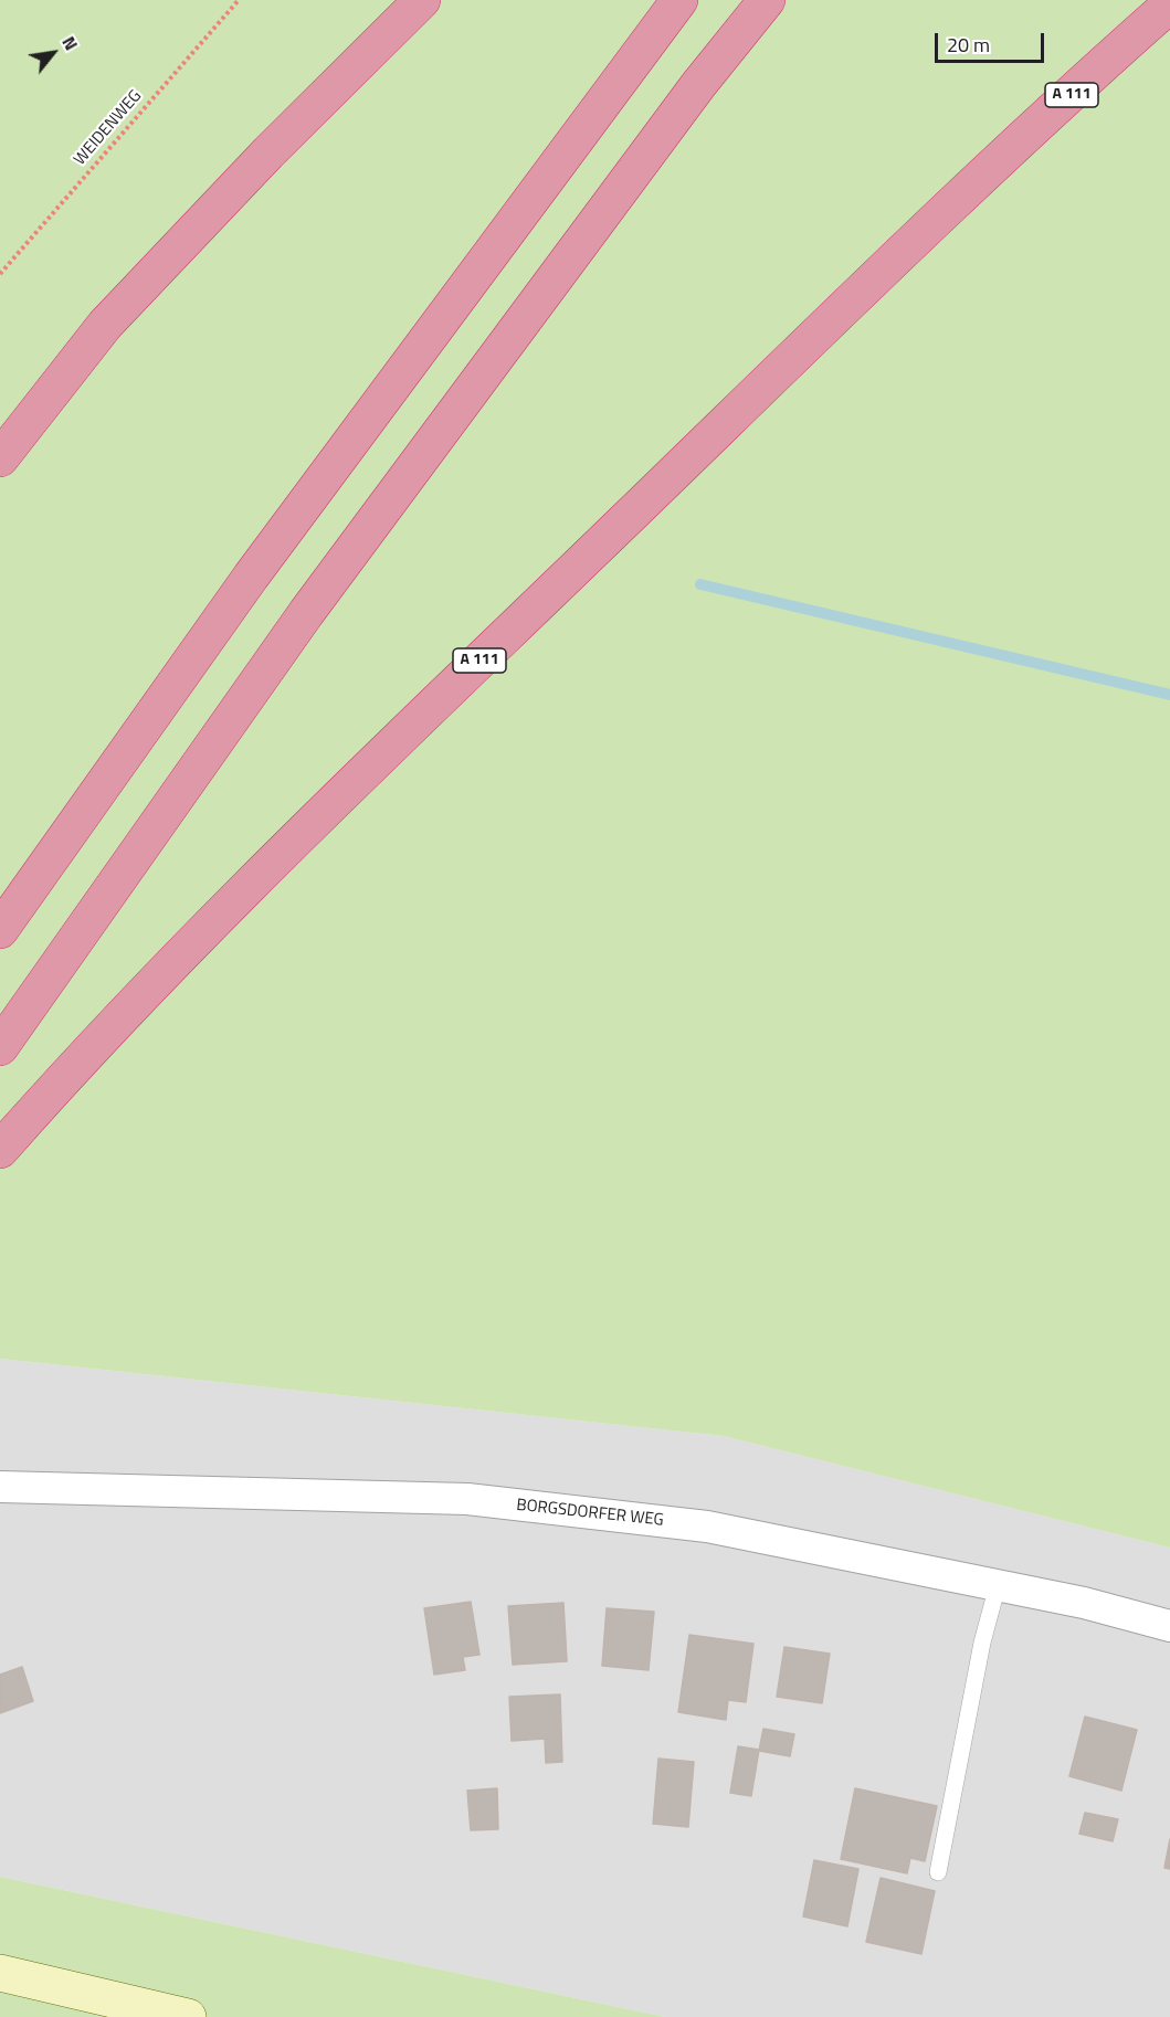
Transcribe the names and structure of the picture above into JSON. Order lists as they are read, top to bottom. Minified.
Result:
{"streets":{"highway":["A 111"],"street":["BORGSDORFER WEG"],"path":["WEIDENWEG"]},"scale_bar":"20 m","north":"top right"}
